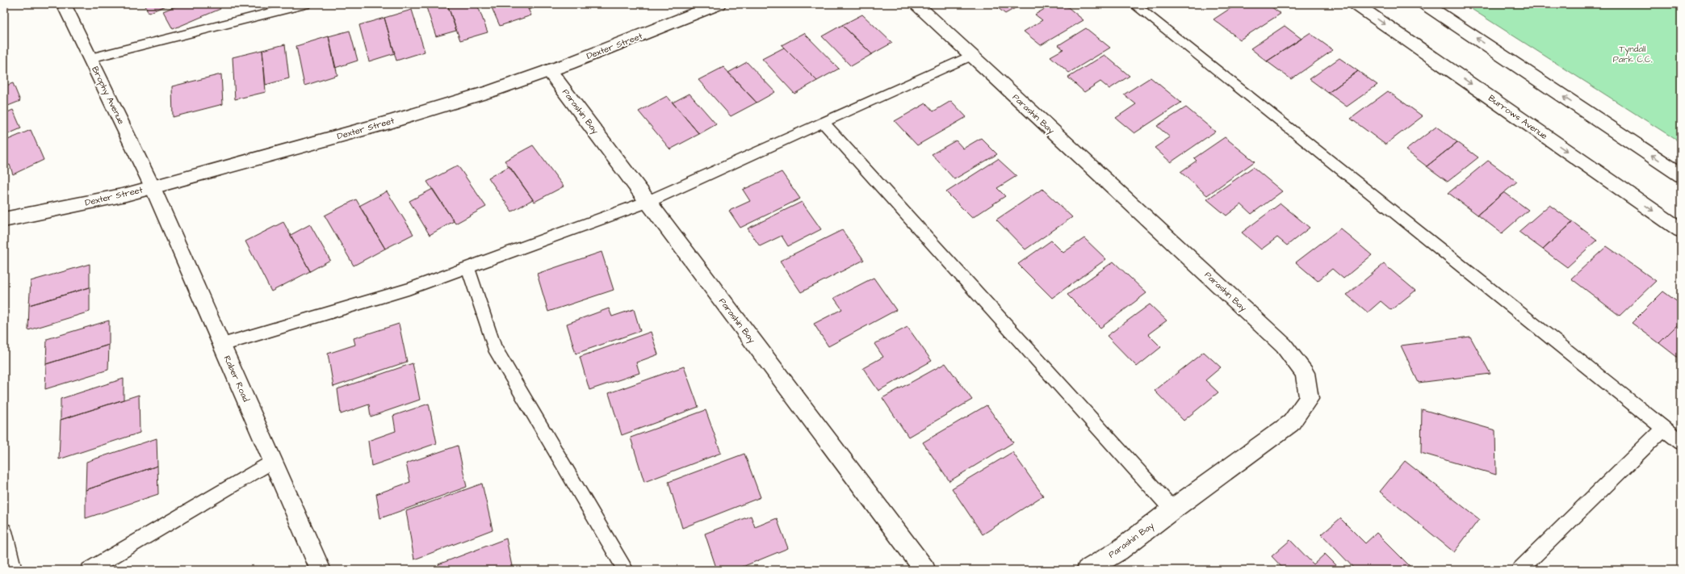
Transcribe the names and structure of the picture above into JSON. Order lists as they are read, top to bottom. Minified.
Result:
{"streets":{"street":["Dexter Street","Brophy Avenue","Parashin Bay","Burrows Avenue","Raber Road"]},"crossings":[["Dexter Street","Brophy Avenue"],["Dexter Street","Parashin Bay"],["Dexter Street","Raber Road"],["Brophy Avenue","Raber Road"]],"parks":["Tyndall Park C.C."]}
